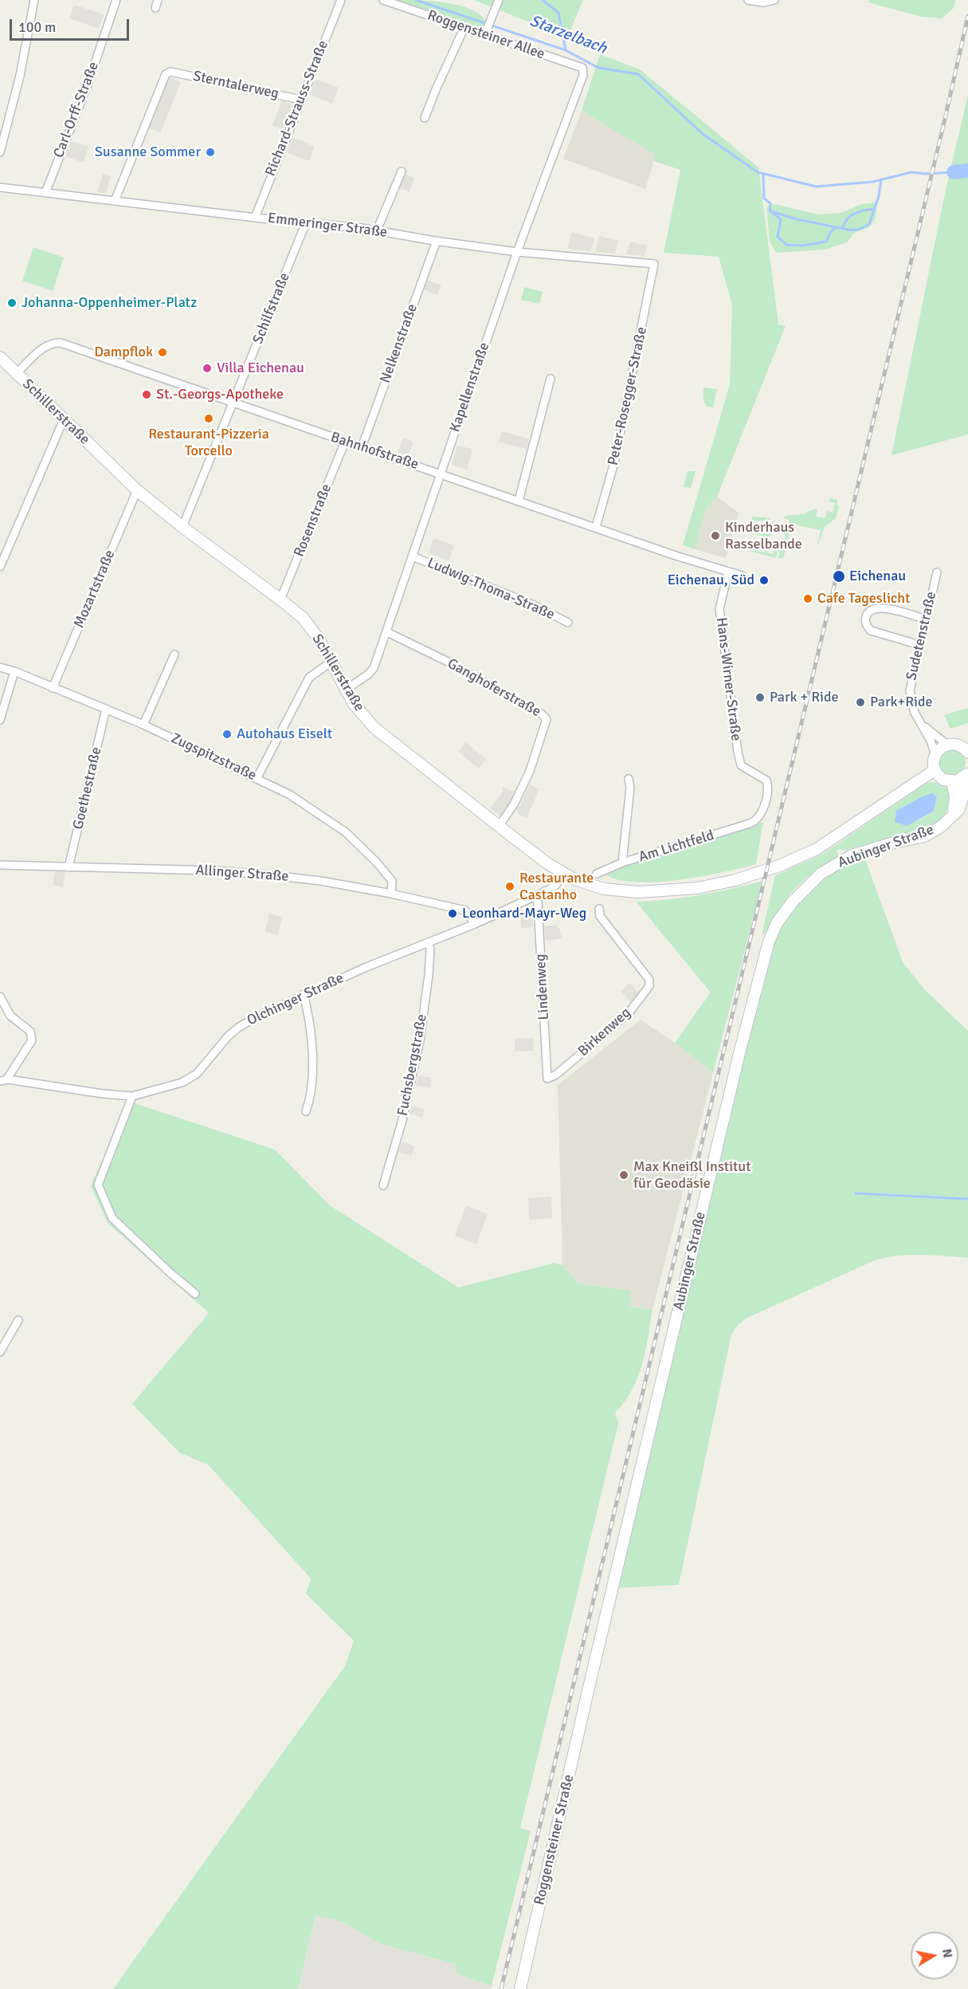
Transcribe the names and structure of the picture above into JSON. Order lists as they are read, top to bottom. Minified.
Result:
{"streets":{"street":["Roggensteiner Allee","Sterntalerweg","Richard-Strauss-Straße","Carl-Orff-Straße","Emmeringer Straße","Schilfstraße","Nelkenstraße","Kapellenstraße","Peter-Rosegger-Straße","Schillerstraße","Bahnhofstraße","Rosenstraße","Mozartstraße","Ludwig-Thoma-Straße","Sudetenstraße","Hans-Wirner-Straße","Ganghoferstraße","Zugspitzstraße","Goethestraße","Am Lichtfeld","Aubinger Straße","Allinger Straße","Lindenweg","Olchinger Straße","Birkenweg","Fuchsbergstraße","Roggensteiner Straße"]},"crossings":[["Roggensteiner Allee","Kapellenstraße"],["Sterntalerweg","Richard-Strauss-Straße"],["Sterntalerweg","Emmeringer Straße"],["Richard-Strauss-Straße","Emmeringer Straße"],["Carl-Orff-Straße","Emmeringer Straße"],["Emmeringer Straße","Schilfstraße"],["Emmeringer Straße","Nelkenstraße"],["Emmeringer Straße","Kapellenstraße"],["Emmeringer Straße","Peter-Rosegger-Straße"],["Schilfstraße","Schillerstraße"],["Schilfstraße","Bahnhofstraße"],["Nelkenstraße","Bahnhofstraße"],["Kapellenstraße","Schillerstraße"],["Kapellenstraße","Bahnhofstraße"],["Kapellenstraße","Ludwig-Thoma-Straße"],["Kapellenstraße","Ganghoferstraße"],["Peter-Rosegger-Straße","Bahnhofstraße"],["Schillerstraße","Bahnhofstraße"],["Schillerstraße","Rosenstraße"],["Schillerstraße","Mozartstraße"],["Schillerstraße","Ganghoferstraße"],["Schillerstraße","Olchinger Straße"],["Bahnhofstraße","Rosenstraße"],["Bahnhofstraße","Hans-Wirner-Straße"],["Mozartstraße","Zugspitzstraße"],["Hans-Wirner-Straße","Am Lichtfeld"],["Zugspitzstraße","Goethestraße"],["Zugspitzstraße","Allinger Straße"],["Goethestraße","Allinger Straße"],["Aubinger Straße","Roggensteiner Straße"],["Allinger Straße","Olchinger Straße"],["Lindenweg","Olchinger Straße"],["Lindenweg","Birkenweg"],["Olchinger Straße","Fuchsbergstraße"]],"water":["Starzelbach"],"places":["Susanne Sommer","Johanna-Oppenheimer-Platz","Dampflok","Villa Eichenau","St.-Georgs-Apotheke","Restaurant-Pizzeria Torcello","Kinderhaus Rasselbande","Eichenau","Eichenau, Süd","Cafe Tageslicht","Park + Ride","Park+Ride","Autohaus Eiselt","Restaurante Castanho","Leonhard-Mayr-Weg","Max Kneißl Institut für Geodäsie"],"scale_bar":"100 m","north":"right"}
